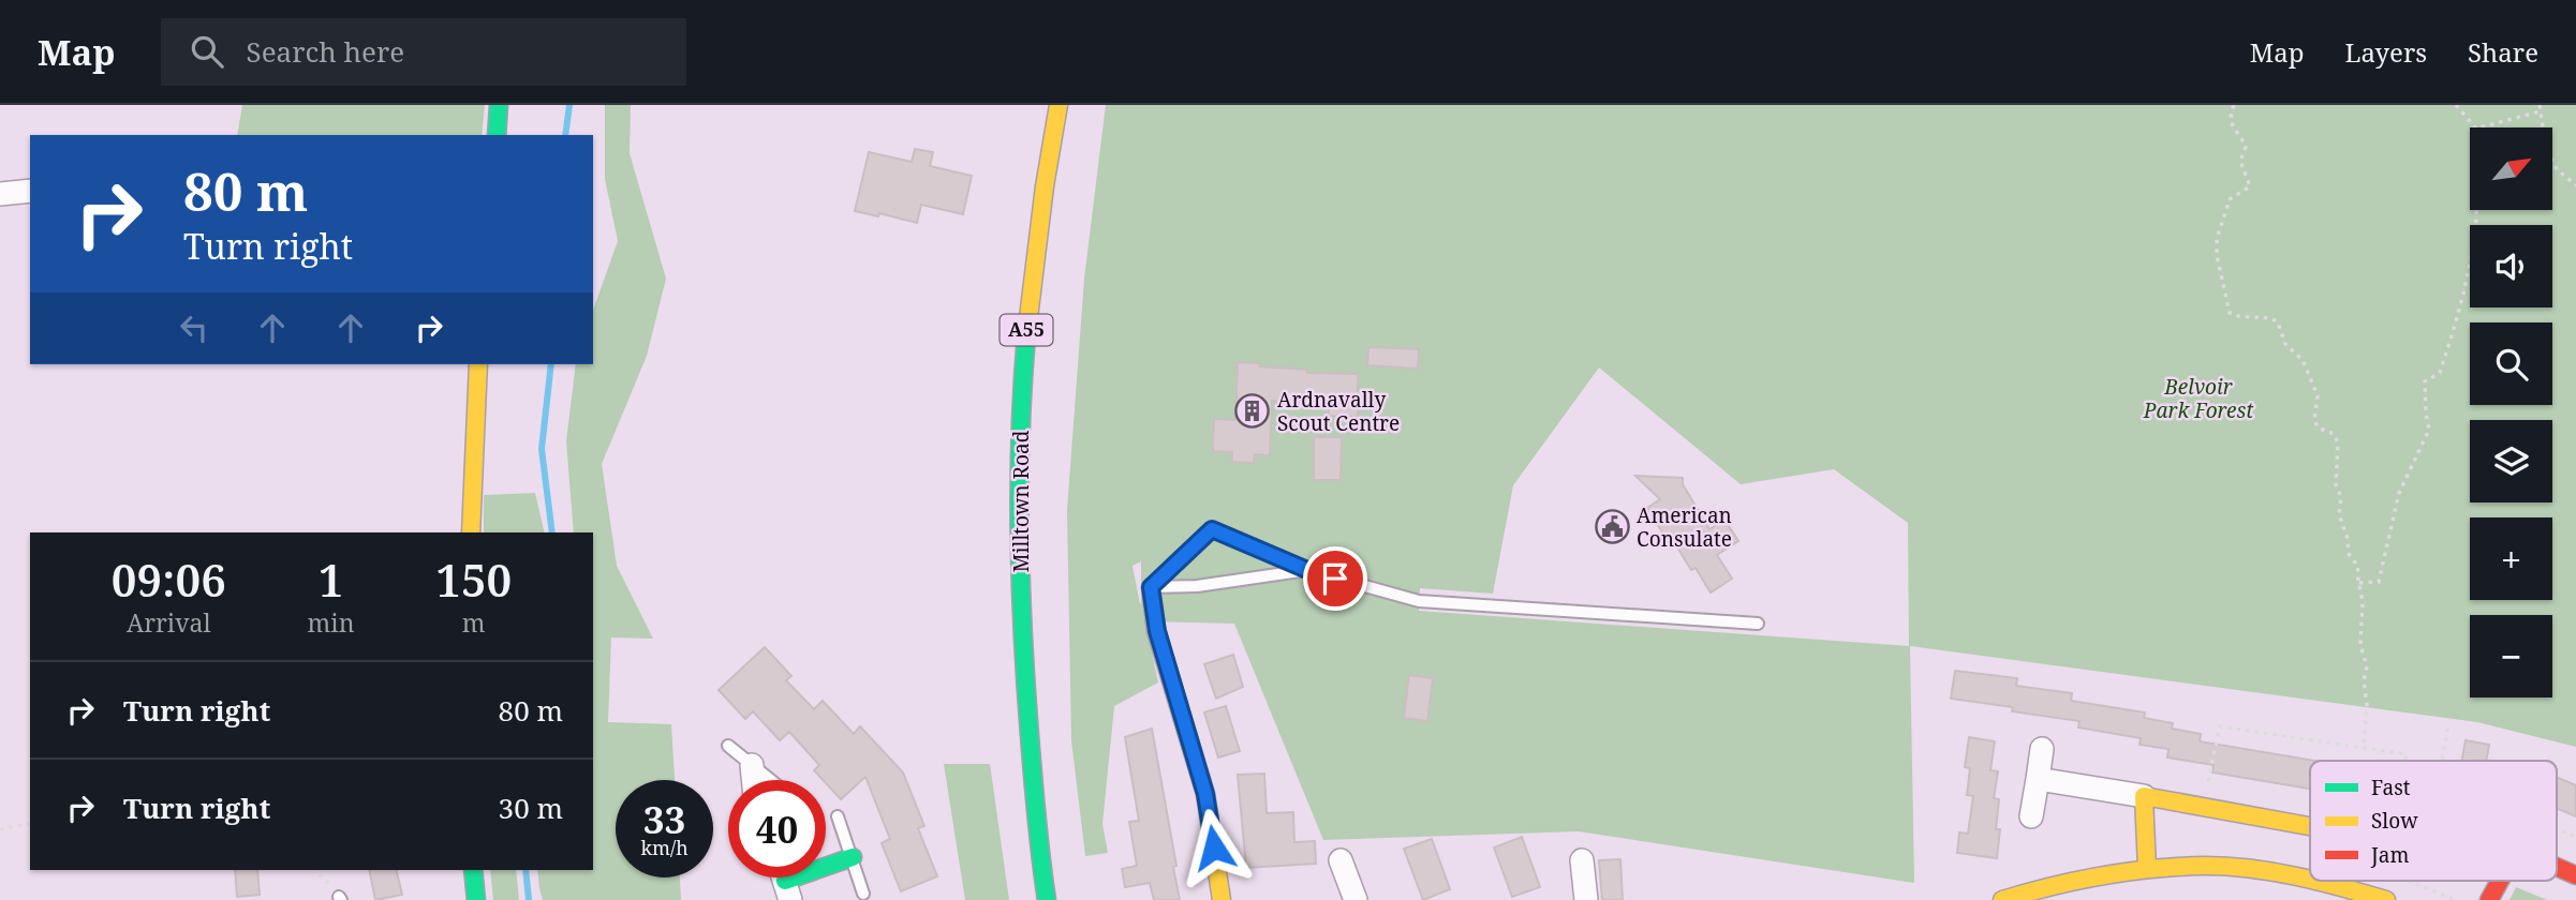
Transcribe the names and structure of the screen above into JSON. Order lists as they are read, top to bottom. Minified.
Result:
{"streets":{"main road":["A55","Milltown Road"]},"parks":["Belvoir Park Forest"],"places":{"building":["Ardnavally Scout Centre"],"public building":["American Consulate"]},"legend":["Fast","Slow","Jam"],"north":"top right","page":{"header":"Map","search":"Search here","nav":["Map","Layers","Share"],"map_buttons":["+","−"],"turn":["80 m","Turn right"],"eta":["09:06","Arrival","1","min","150","m"],"list":[{"name":"Turn right","value":"80 m"},{"name":"Turn right","value":"30 m"}],"speed":"33 km/h","limit":"40"}}
